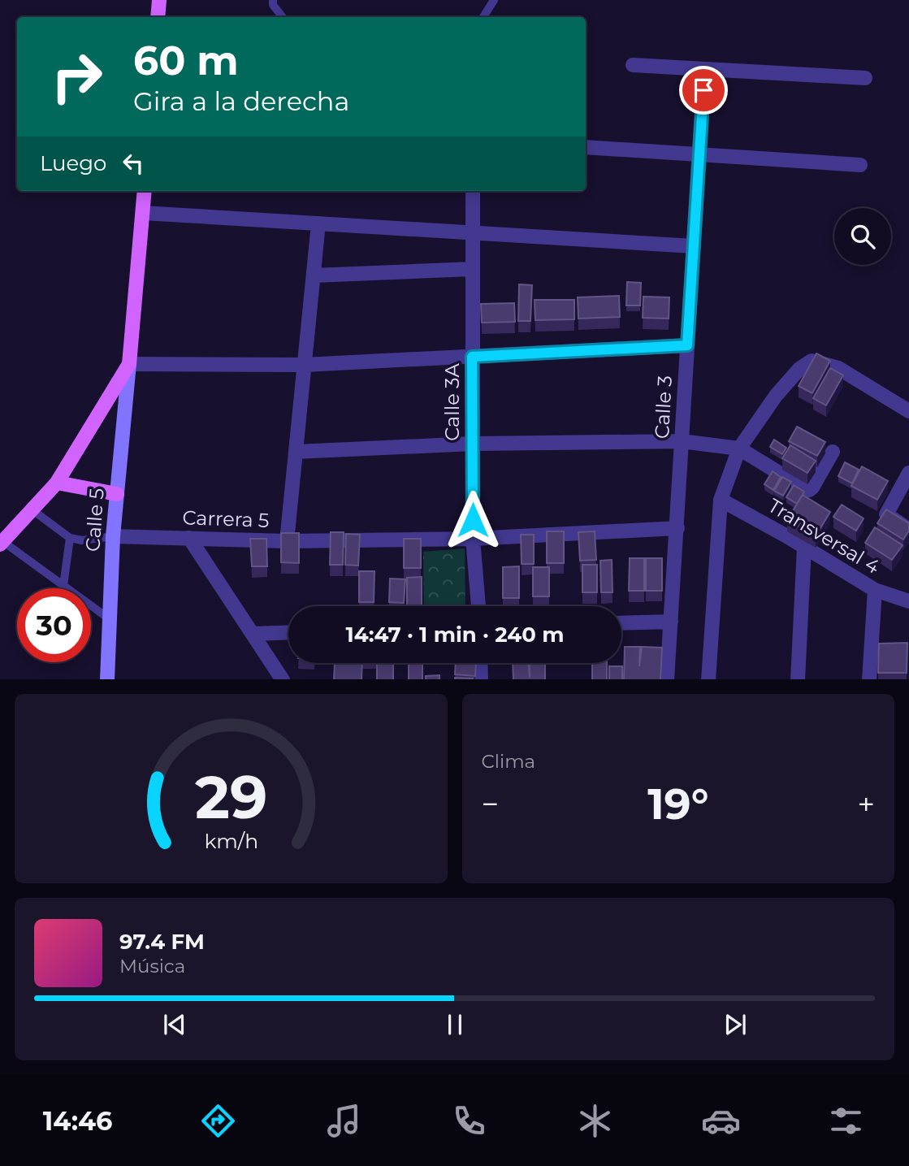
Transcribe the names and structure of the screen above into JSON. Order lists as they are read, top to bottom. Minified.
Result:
{"streets":{"main road":["Calle 5"],"street":["Calle 3A","Calle 3","Carrera 5","Transversal 4"]},"crossings":[["Calle 3A","Carrera 5"],["Calle 3","Carrera 5"],["Carrera 5","Calle 5"]],"page":{"turn":["60 m","Gira a la derecha"],"then":"Luego","limit":"30","trip":"14:47 · 1 min · 240 m","tile":"Clima","heat":["−","19°","+"],"song":["97.4 FM","Música"],"tabs":"14:46","gauge":["29","km/h"]}}
